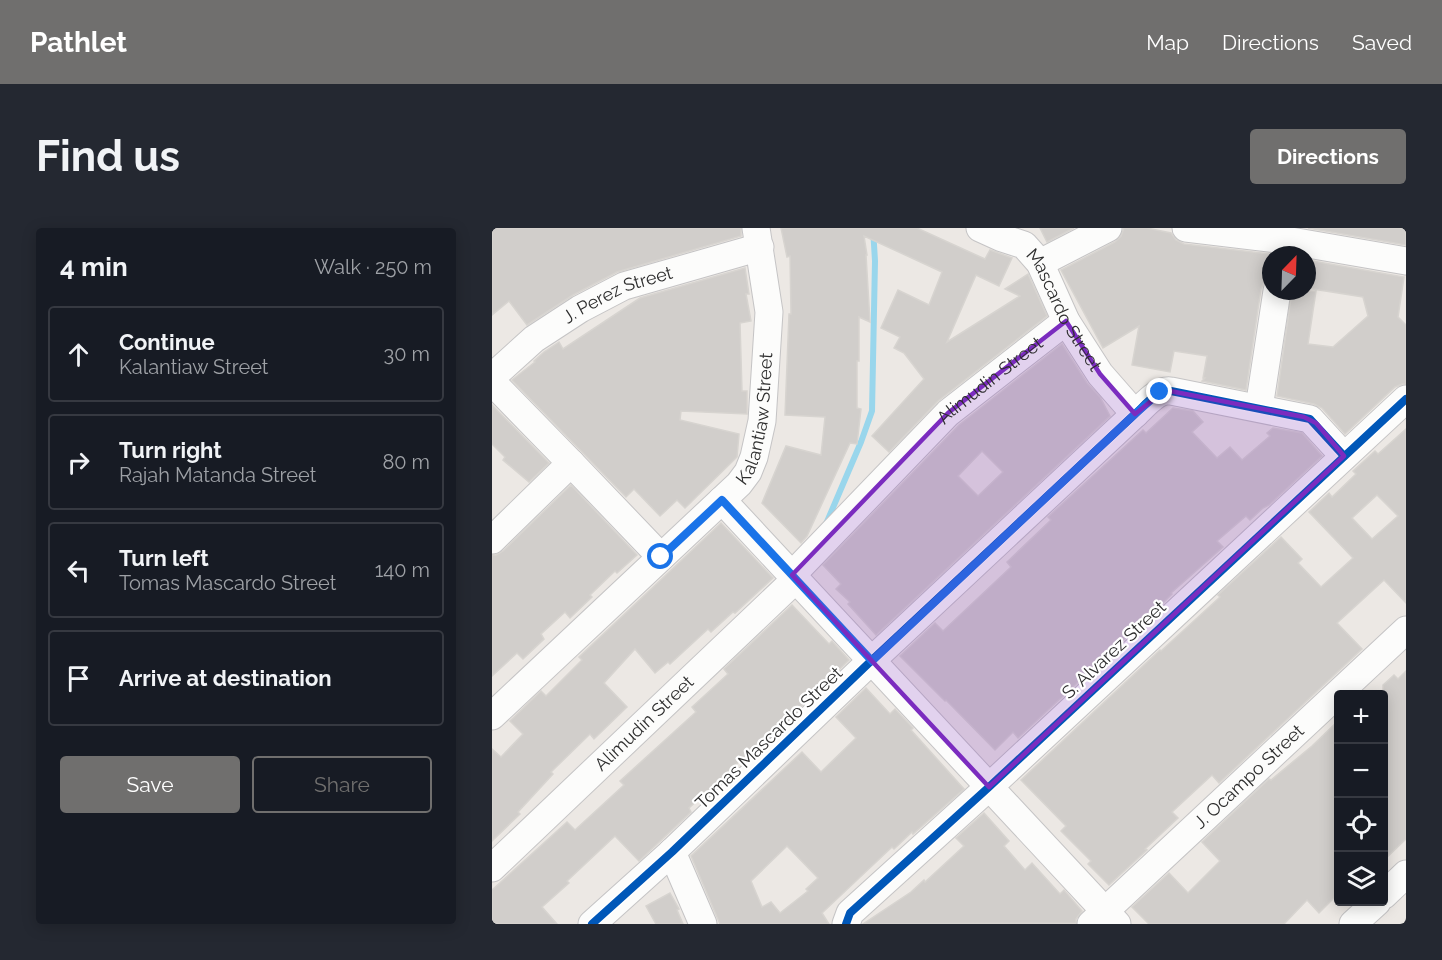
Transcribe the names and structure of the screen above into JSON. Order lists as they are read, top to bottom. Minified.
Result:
{"streets":{"street":["J. Perez Street","Mascardo Street","Alimudin Street","Kalantiaw Street","S. Alvarez Street","Tomas Mascardo Street","J. Ocampo Street"]},"crossings":[["J. Perez Street","Kalantiaw Street"],["Mascardo Street","Alimudin Street"],["Mascardo Street","Tomas Mascardo Street"],["S. Alvarez Street","Tomas Mascardo Street"]],"north":"top right","page":{"header":"Pathlet","nav":["Map","Directions","Saved"],"buttons":["Directions",["Save","Share"]],"title":"Find us","heading":["4 min","Walk · 250 m"],"list":[["Continue","Kalantiaw Street","30 m"],["Turn right","Rajah Matanda Street","80 m"],["Turn left","Tomas Mascardo Street","140 m"],"Arrive at destination"],"map_buttons":["+","−"]}}
